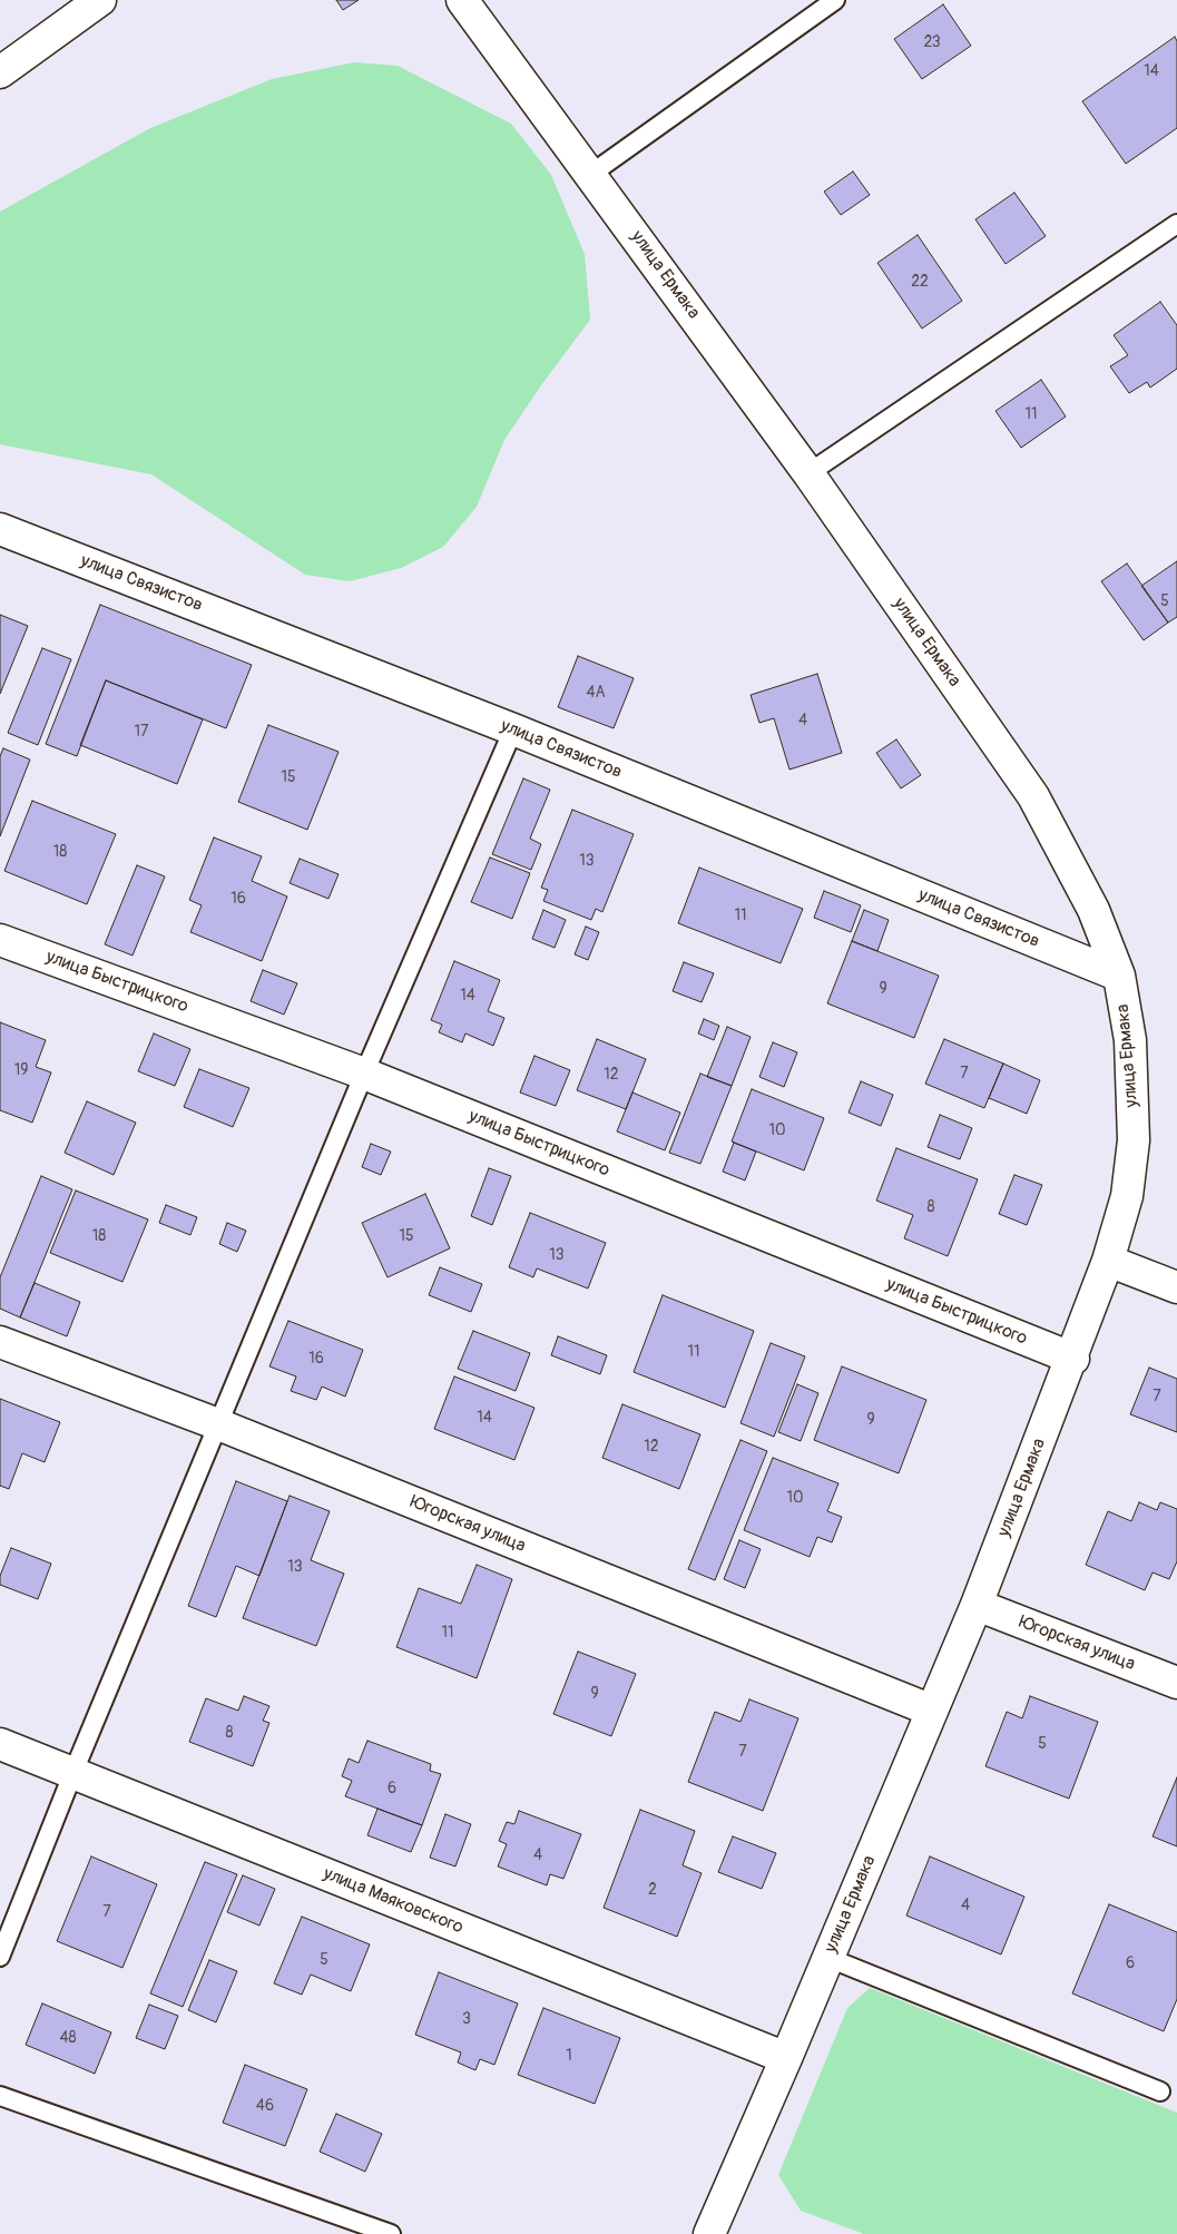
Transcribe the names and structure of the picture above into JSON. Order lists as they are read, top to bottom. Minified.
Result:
{"streets":{"street":["улица Ермака","улица Связистов","улица Быстрицкого","Югорская улица","улица Маяковского"]},"crossings":[["улица Ермака","улица Связистов"],["улица Ермака","улица Быстрицкого"],["улица Ермака","Югорская улица"],["улица Ермака","улица Маяковского"]],"house_numbers":["23","14","22","11","5","4А","4","17","15","18","13","16","11","9","14","19","7","12","10","8","18","15","13","11","16","7","14","9","12","10","13","11","9","8","5","7","6","4","2","4","7","5","6","3","48","1","46"]}
